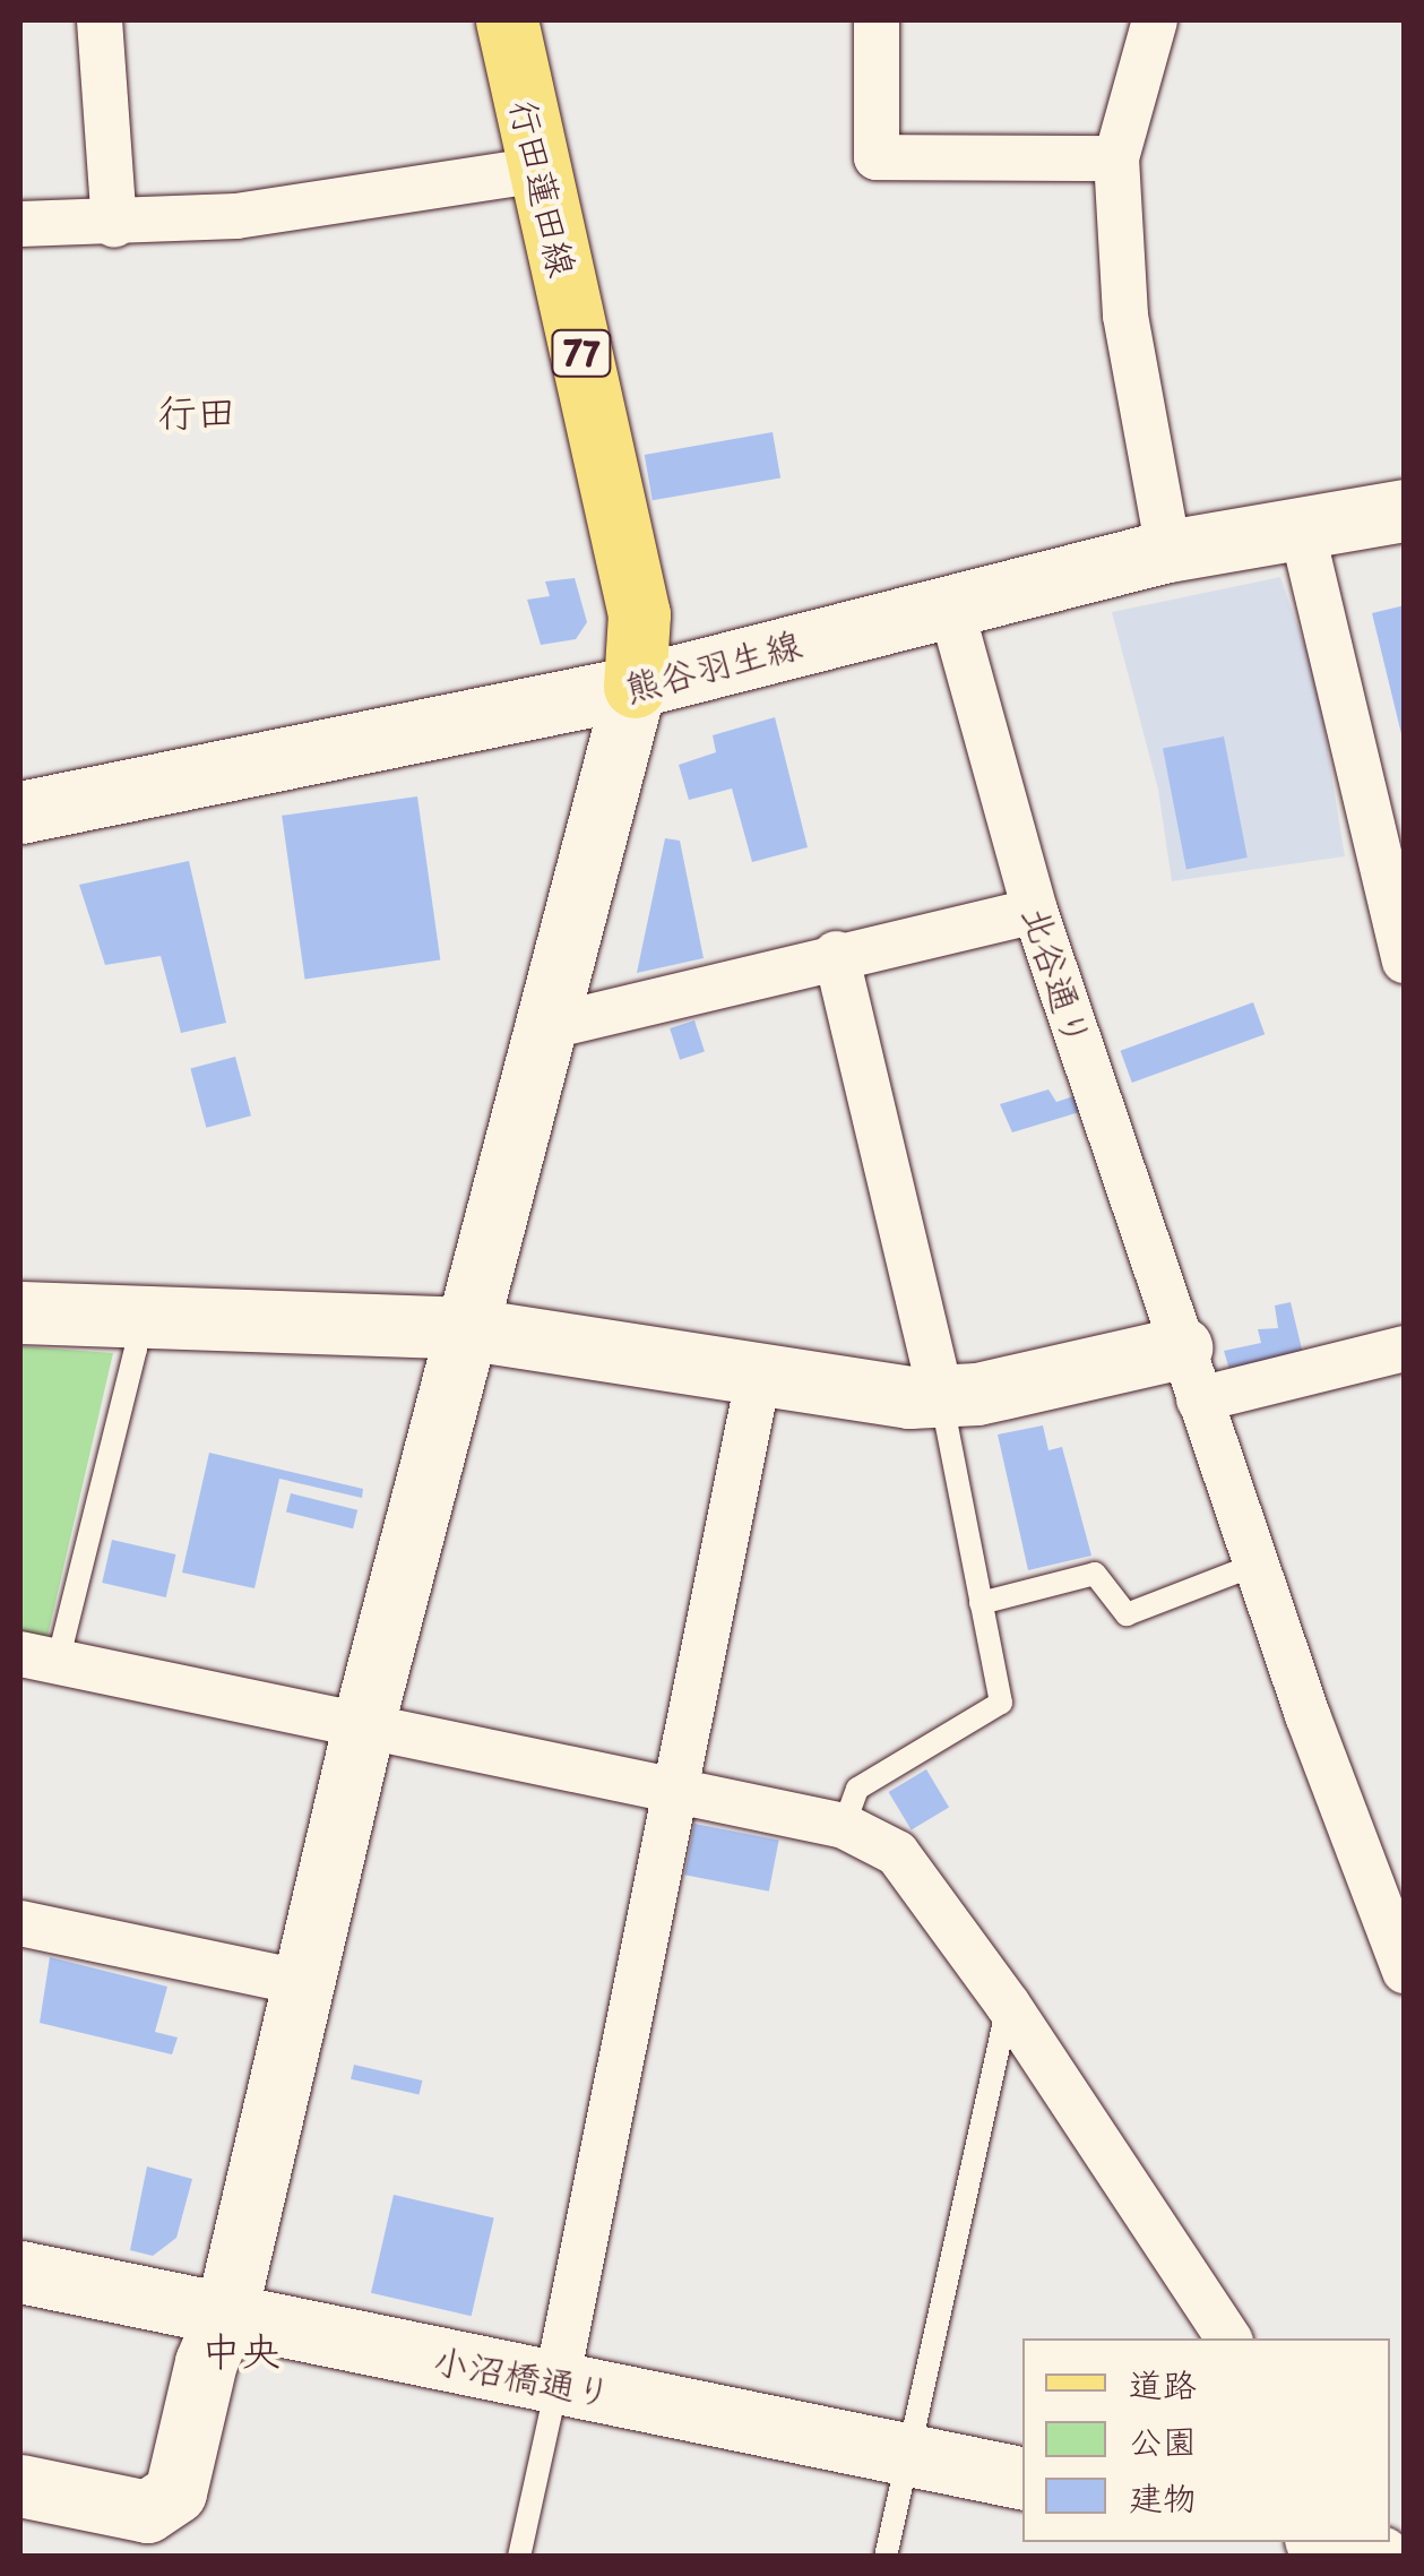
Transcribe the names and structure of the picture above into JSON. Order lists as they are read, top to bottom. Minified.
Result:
{"streets":{"main road":["行田蓮田線","77"],"street":["熊谷羽生線","北谷通り","小沼橋通り"]},"crossings":[["行田蓮田線","熊谷羽生線"],["熊谷羽生線","北谷通り"]],"districts":["行田","中央"],"legend":["道路","公園","建物"]}
